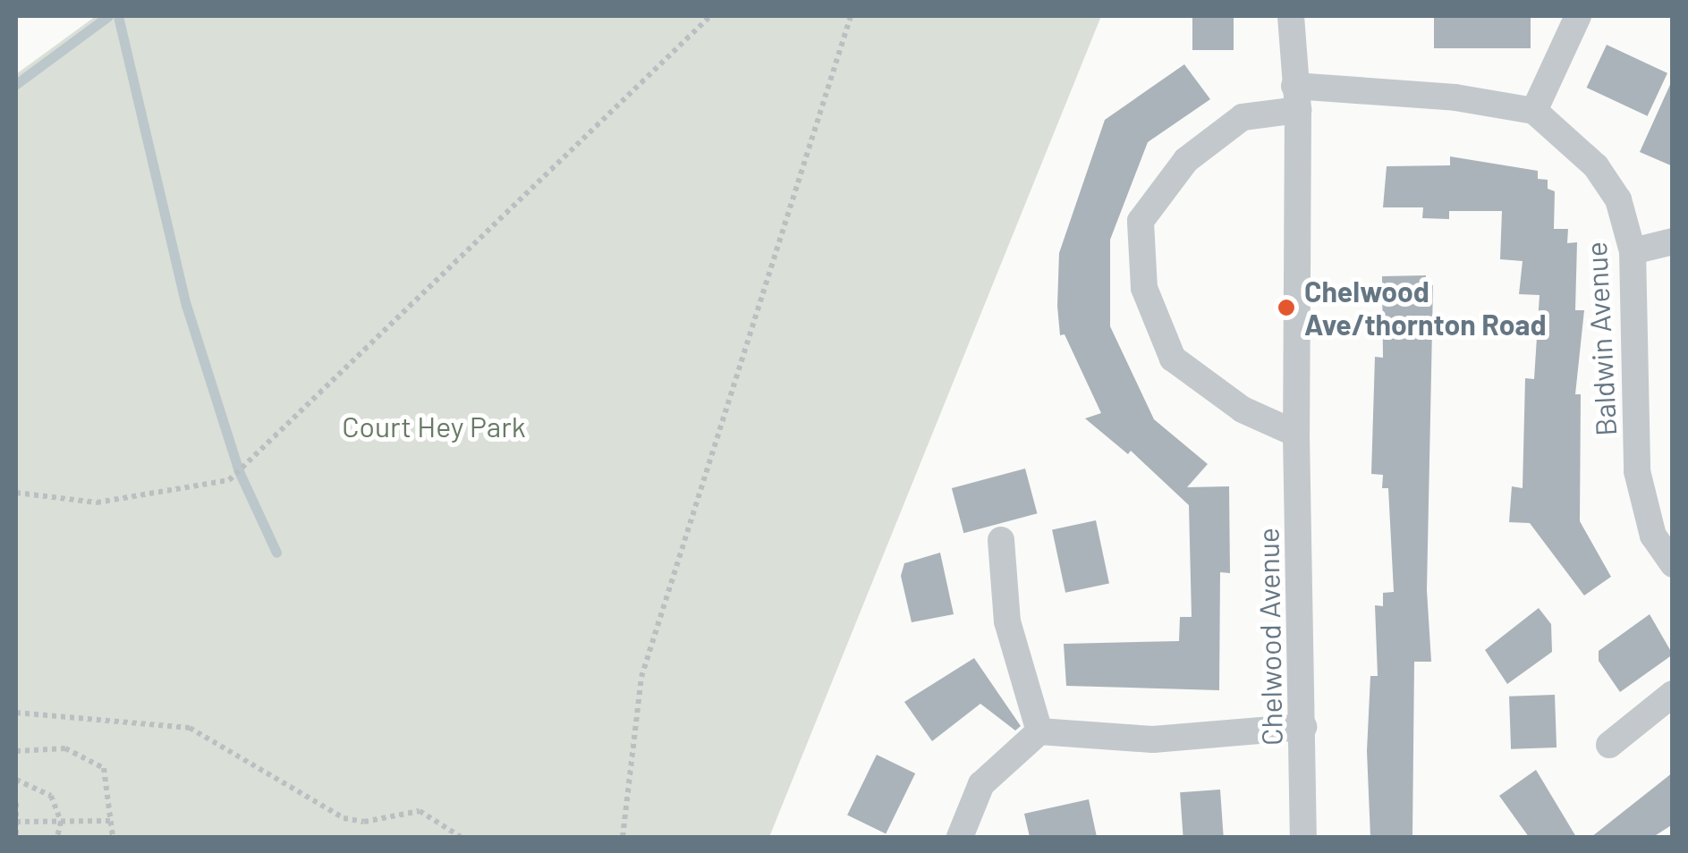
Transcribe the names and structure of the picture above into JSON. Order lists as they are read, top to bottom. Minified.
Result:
{"streets":{"street":["Baldwin Avenue","Chelwood Avenue"]},"parks":["Court Hey Park"],"places":["Chelwood Ave/thornton Road"]}
